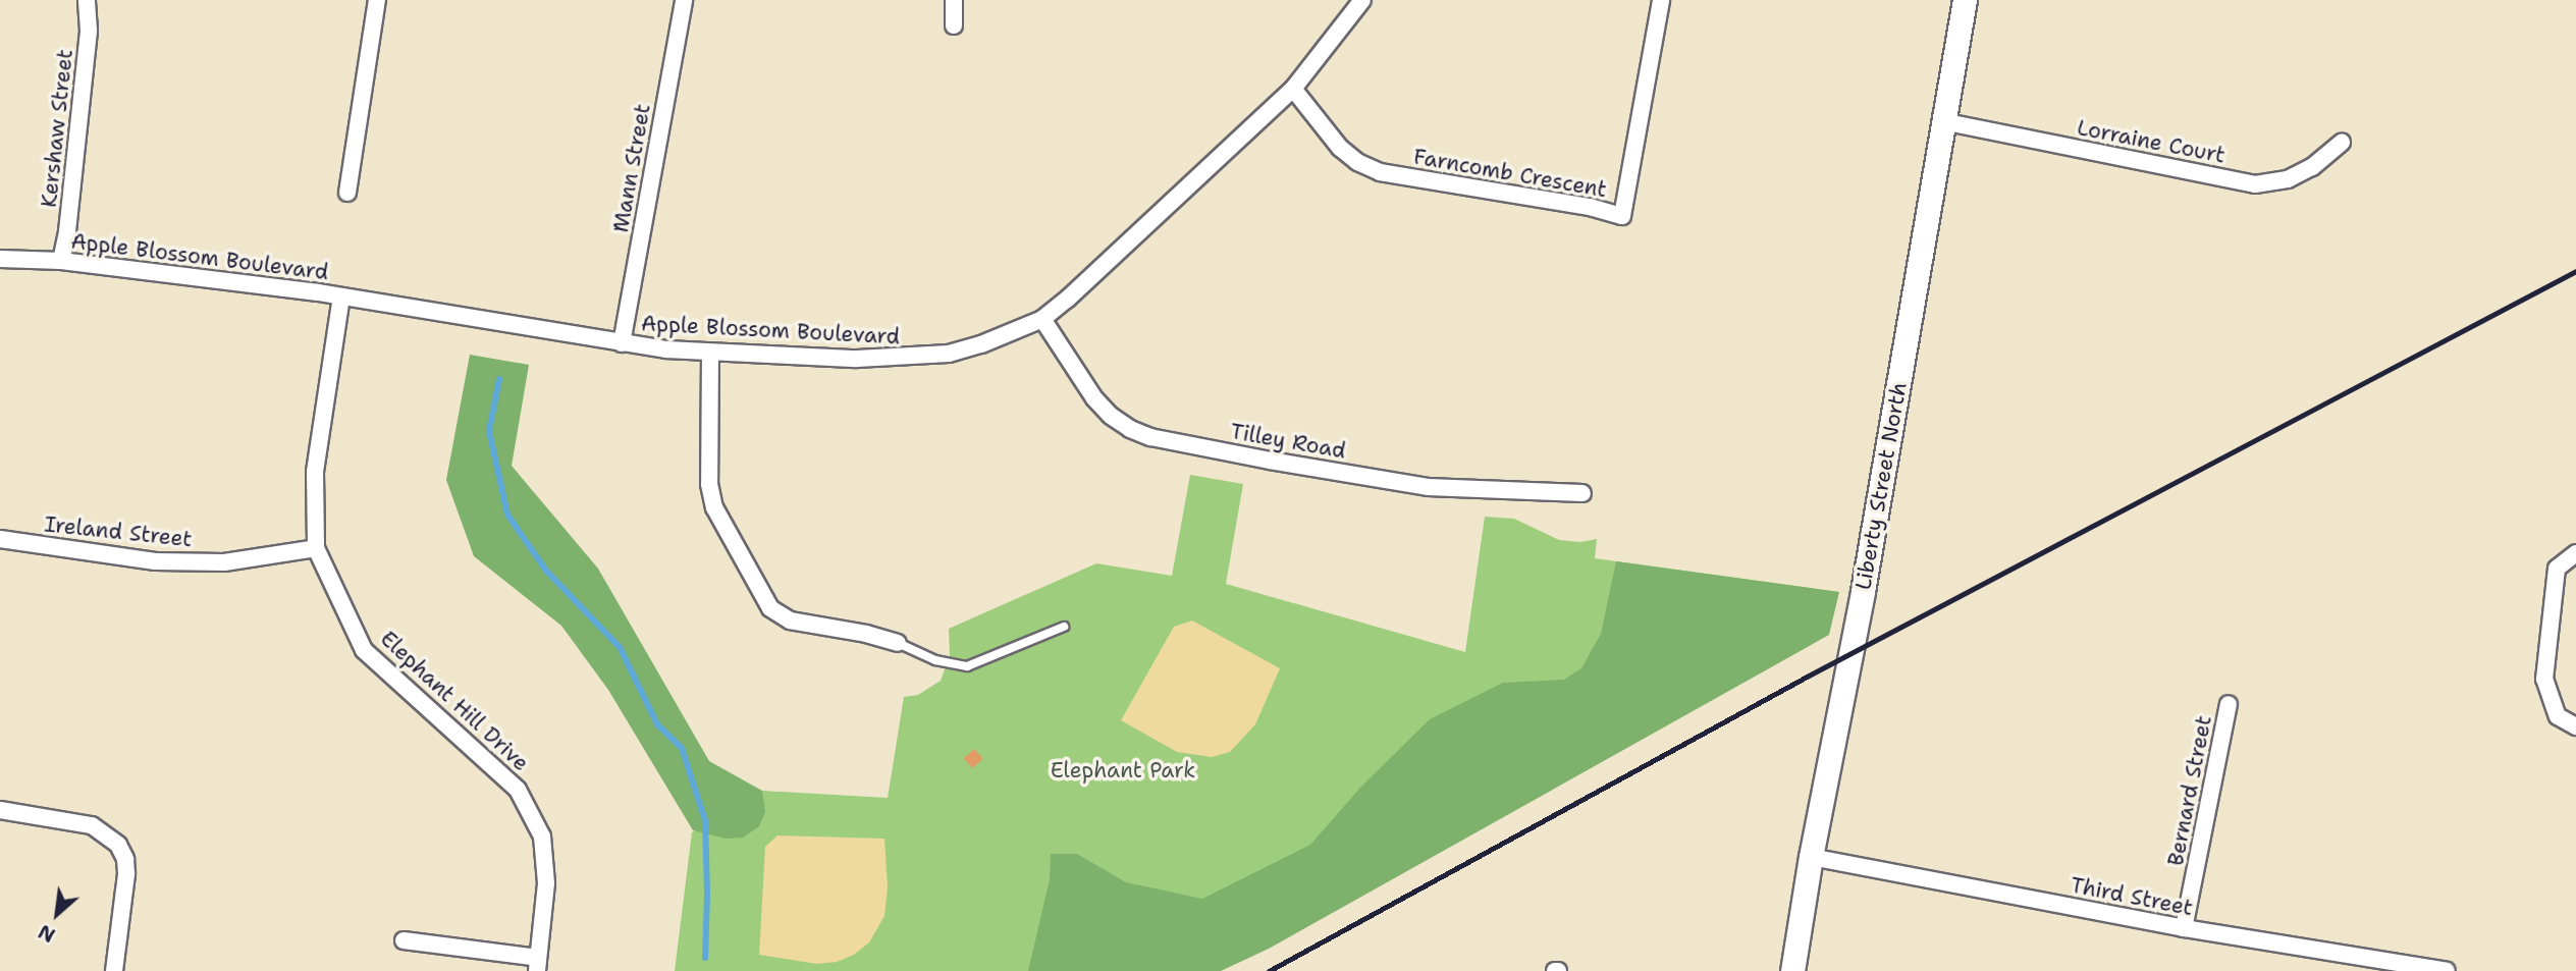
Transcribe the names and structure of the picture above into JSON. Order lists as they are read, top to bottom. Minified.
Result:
{"streets":{"main road":["Liberty Street North"],"street":["Kershaw Street","Lorraine Court","Mann Street","Farncomb Crescent","Apple Blossom Boulevard","Tilley Road","Ireland Street","Elephant Hill Drive","Bernard Street","Third Street"]},"crossings":[["Kershaw Street","Apple Blossom Boulevard"],["Lorraine Court","Liberty Street North"],["Mann Street","Apple Blossom Boulevard"],["Farncomb Crescent","Apple Blossom Boulevard"],["Apple Blossom Boulevard","Tilley Road"],["Apple Blossom Boulevard","Elephant Hill Drive"],["Liberty Street North","Third Street"],["Ireland Street","Elephant Hill Drive"],["Bernard Street","Third Street"]],"parks":["Elephant Park"],"north":"bottom left"}
